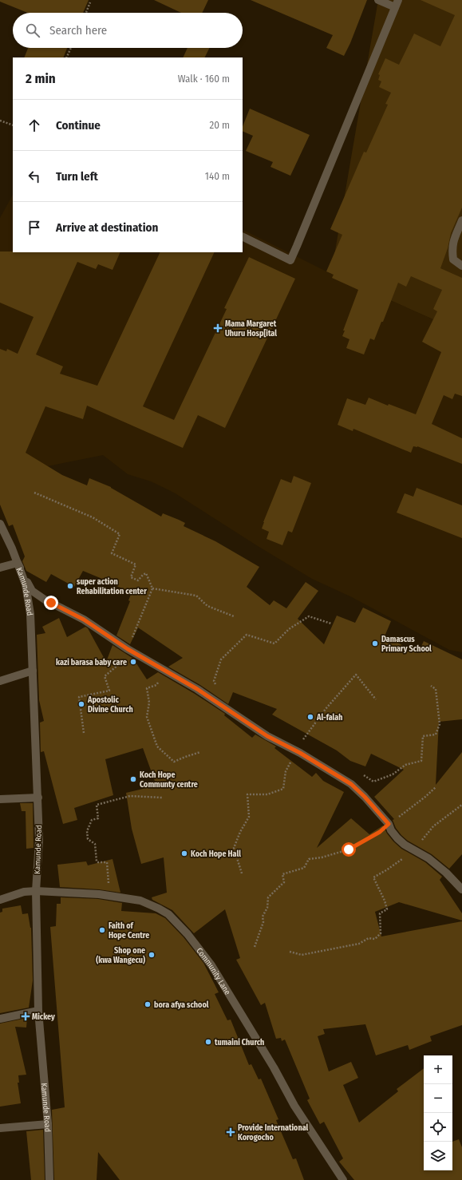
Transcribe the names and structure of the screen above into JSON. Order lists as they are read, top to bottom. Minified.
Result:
{"streets":{"street":["Kamunde Road","Community Lane"]},"crossings":[["Kamunde Road","Community Lane"]],"places":{"health":["Mama Margaret Uhuru Hosp[ital","Mickey","Provide International Korogocho"],"other":["super action Rehabilitation center","Damascus Primary School","kazi barasa baby care","Apostolic Divine Church","Al-falah","Koch Hope Communty centre","Koch Hope Hall","Faith of Hope Centre","Shop one (kwa Wangecu)","bora afya school","tumaini Church"]},"page":{"search":"Search here","heading":["2 min","Walk · 160 m"],"list":[["Continue","20 m"],["Turn left","140 m"],"Arrive at destination"],"map_buttons":["+","−"]}}
